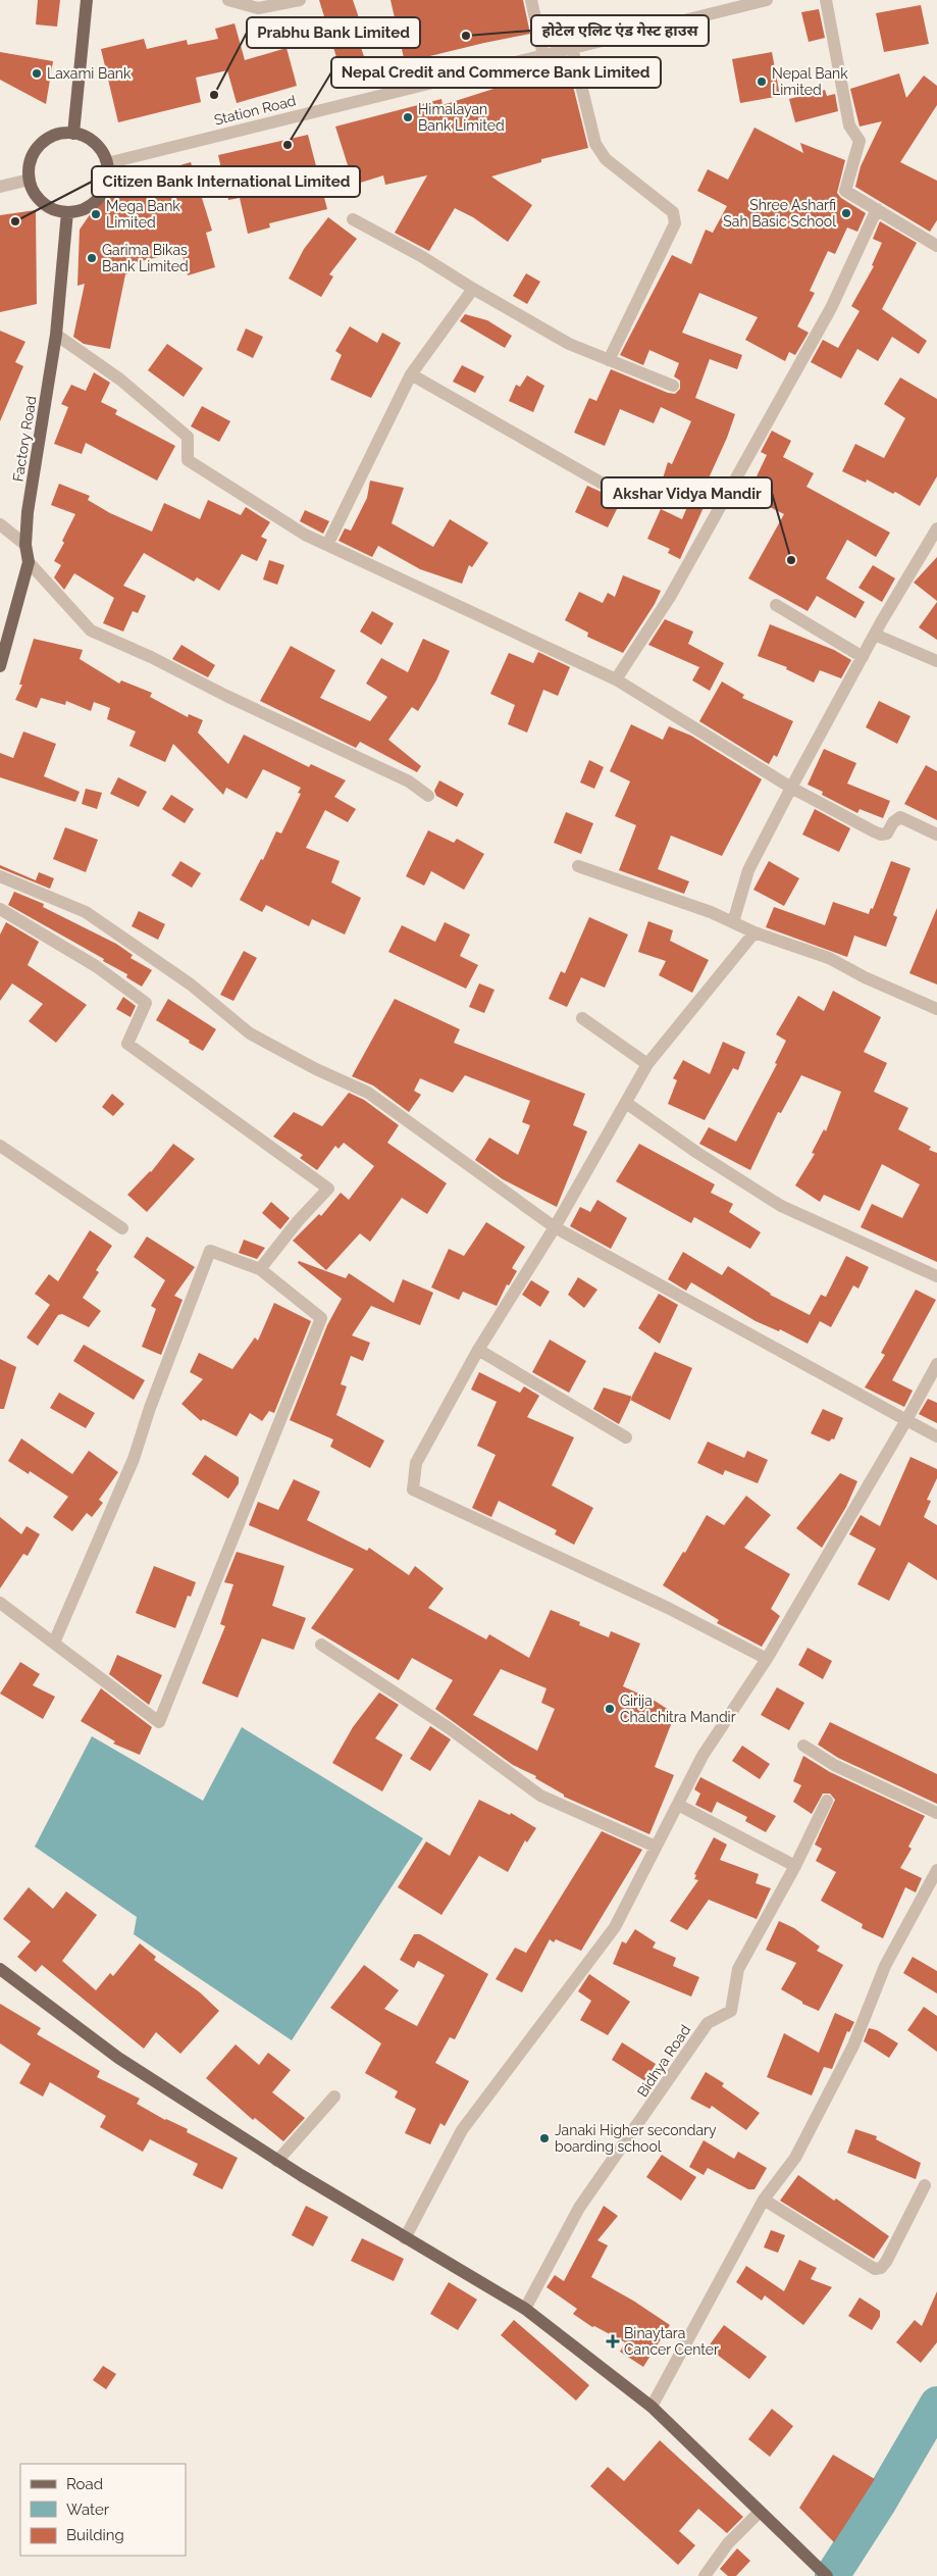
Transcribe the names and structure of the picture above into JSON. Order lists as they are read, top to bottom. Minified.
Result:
{"streets":{"main road":["Factory Road"],"street":["Station Road","Bidhya Road"]},"crossings":[["Station Road","Factory Road"]],"places":{"other":["होटेल एलिट एंड गेस्ट हाउस","Laxami Bank","Nepal Bank Limited","Prabhu Bank Limited","Himalayan Bank Limited","Nepal Credit and Commerce Bank Limited","Shree Asharfi Sah Basic School","Mega Bank Limited","Citizen Bank International Limited","Garima Bikas Bank Limited","Akshar Vidya Mandir","Girija Chalchitra Mandir","Janaki Higher secondary boarding school"],"health":["Binaytara Cancer Center"]},"legend":["Road","Water","Building"]}
